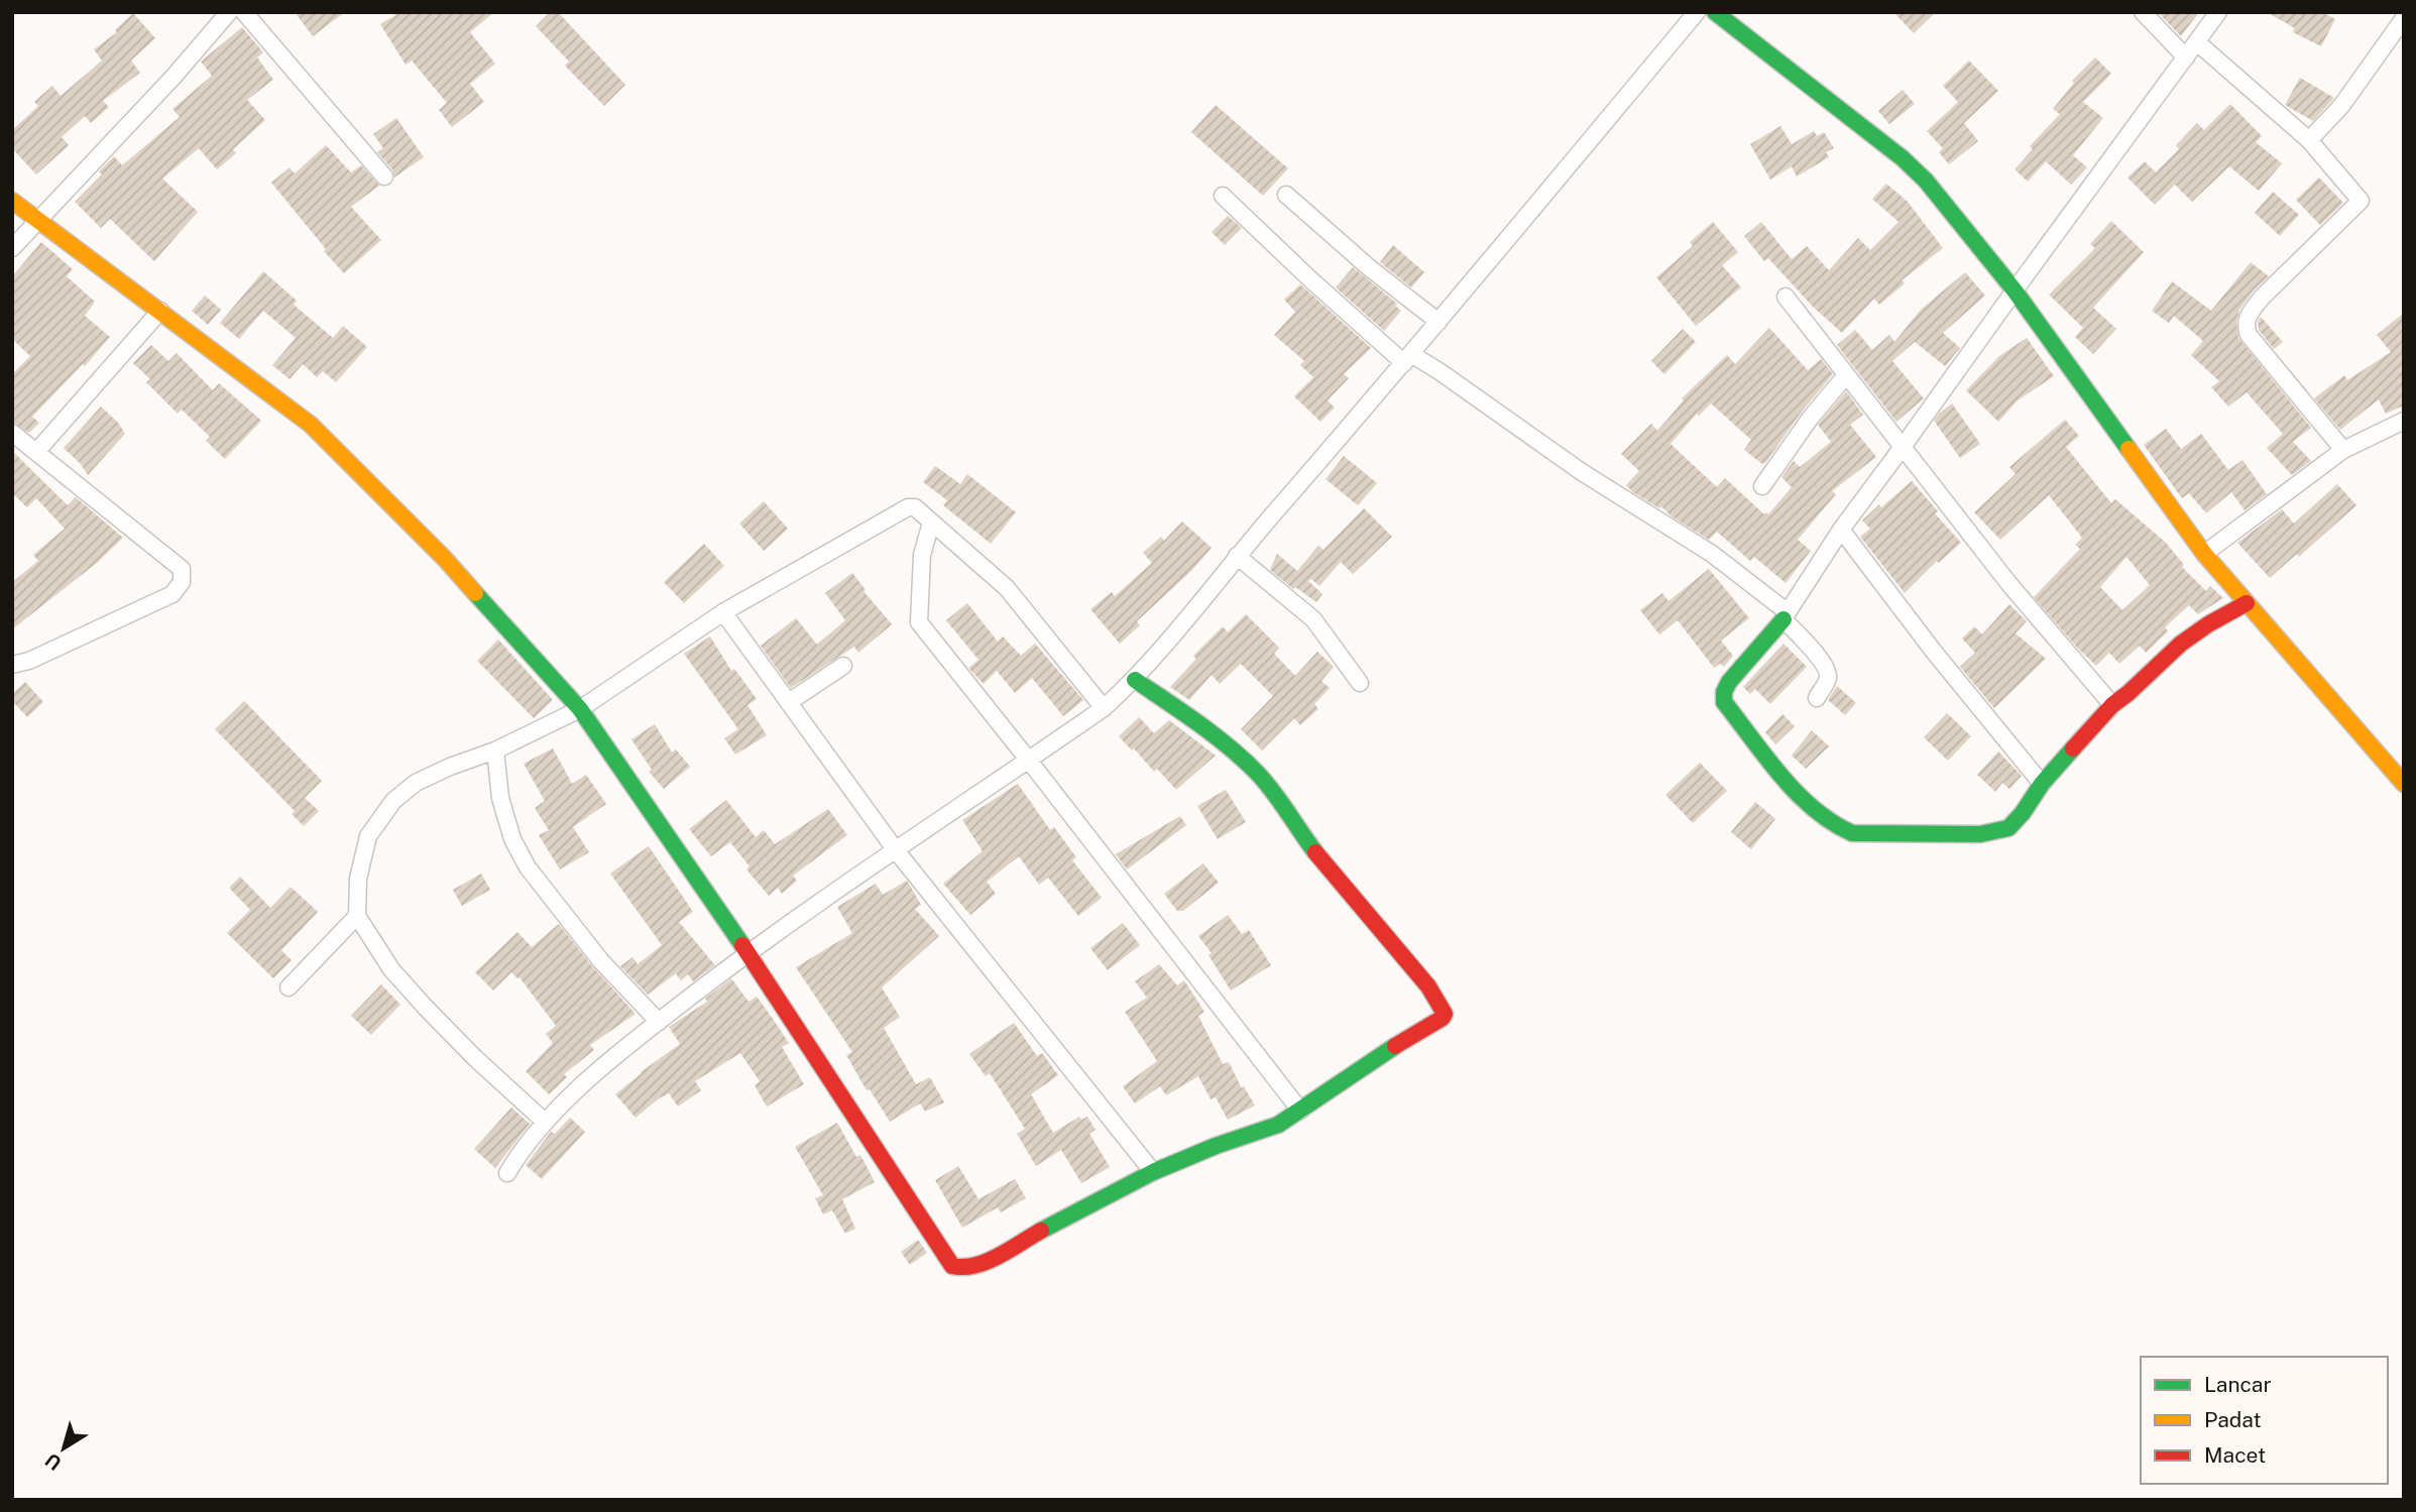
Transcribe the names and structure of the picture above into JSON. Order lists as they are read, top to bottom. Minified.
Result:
{"legend":["Lancar","Padat","Macet"],"north":"bottom left"}
